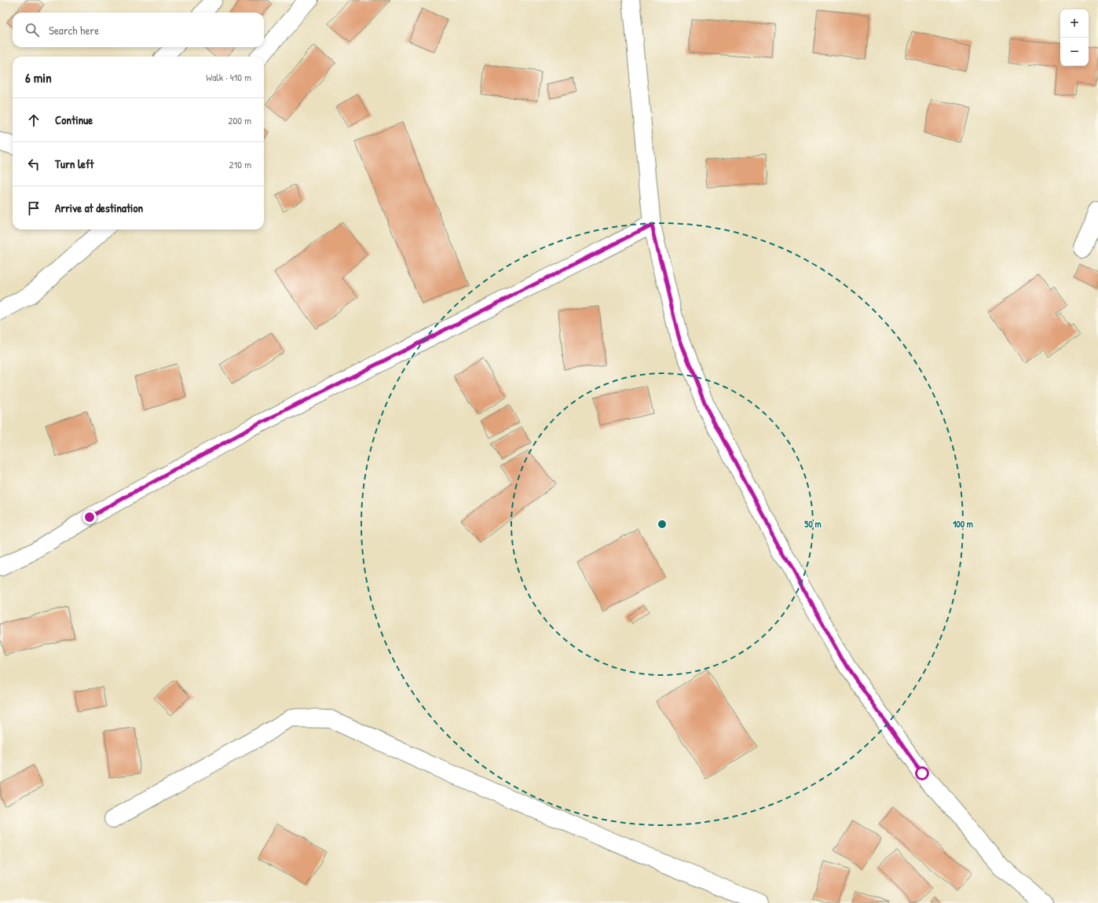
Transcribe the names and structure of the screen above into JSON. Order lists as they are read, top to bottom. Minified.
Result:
{"page":{"map_buttons":["+","−"],"search":"Search here","heading":["6 min","Walk · 410 m"],"list":[["Continue","200 m"],["Turn left","210 m"],"Arrive at destination"]},"rings":["50 m","100 m"]}
